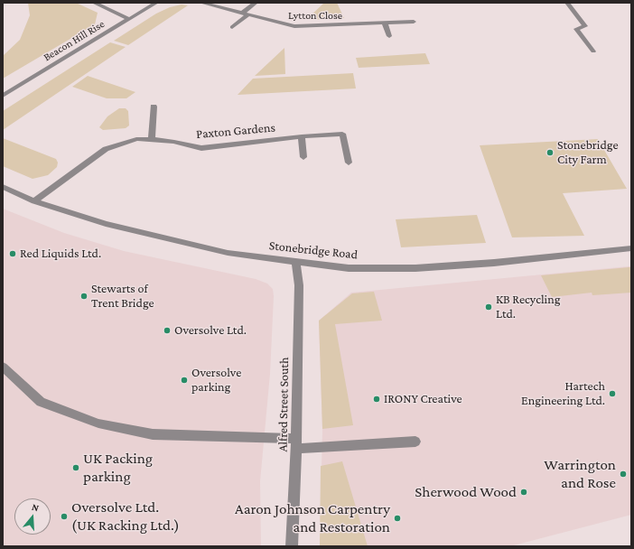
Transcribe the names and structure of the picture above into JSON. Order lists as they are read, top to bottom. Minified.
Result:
{"streets":{"street":["Lytton Close","Beacon Hill Rise","Paxton Gardens","Stonebridge Road","Alfred Street South"]},"crossings":[["Paxton Gardens","Stonebridge Road"],["Stonebridge Road","Alfred Street South"]],"places":["Stonebridge City Farm","Red Liquids Ltd.","Stewarts of Trent Bridge","KB Recycling Ltd.","Oversolve Ltd.","Oversolve parking","Hartech Engineering Ltd.","IRONY Creative","UK Packing parking","Warrington and Rose","Sherwood Wood","Oversolve Ltd. (UK Racking Ltd.)","Aaron Johnson Carpentry and Restoration"],"north":"top"}
